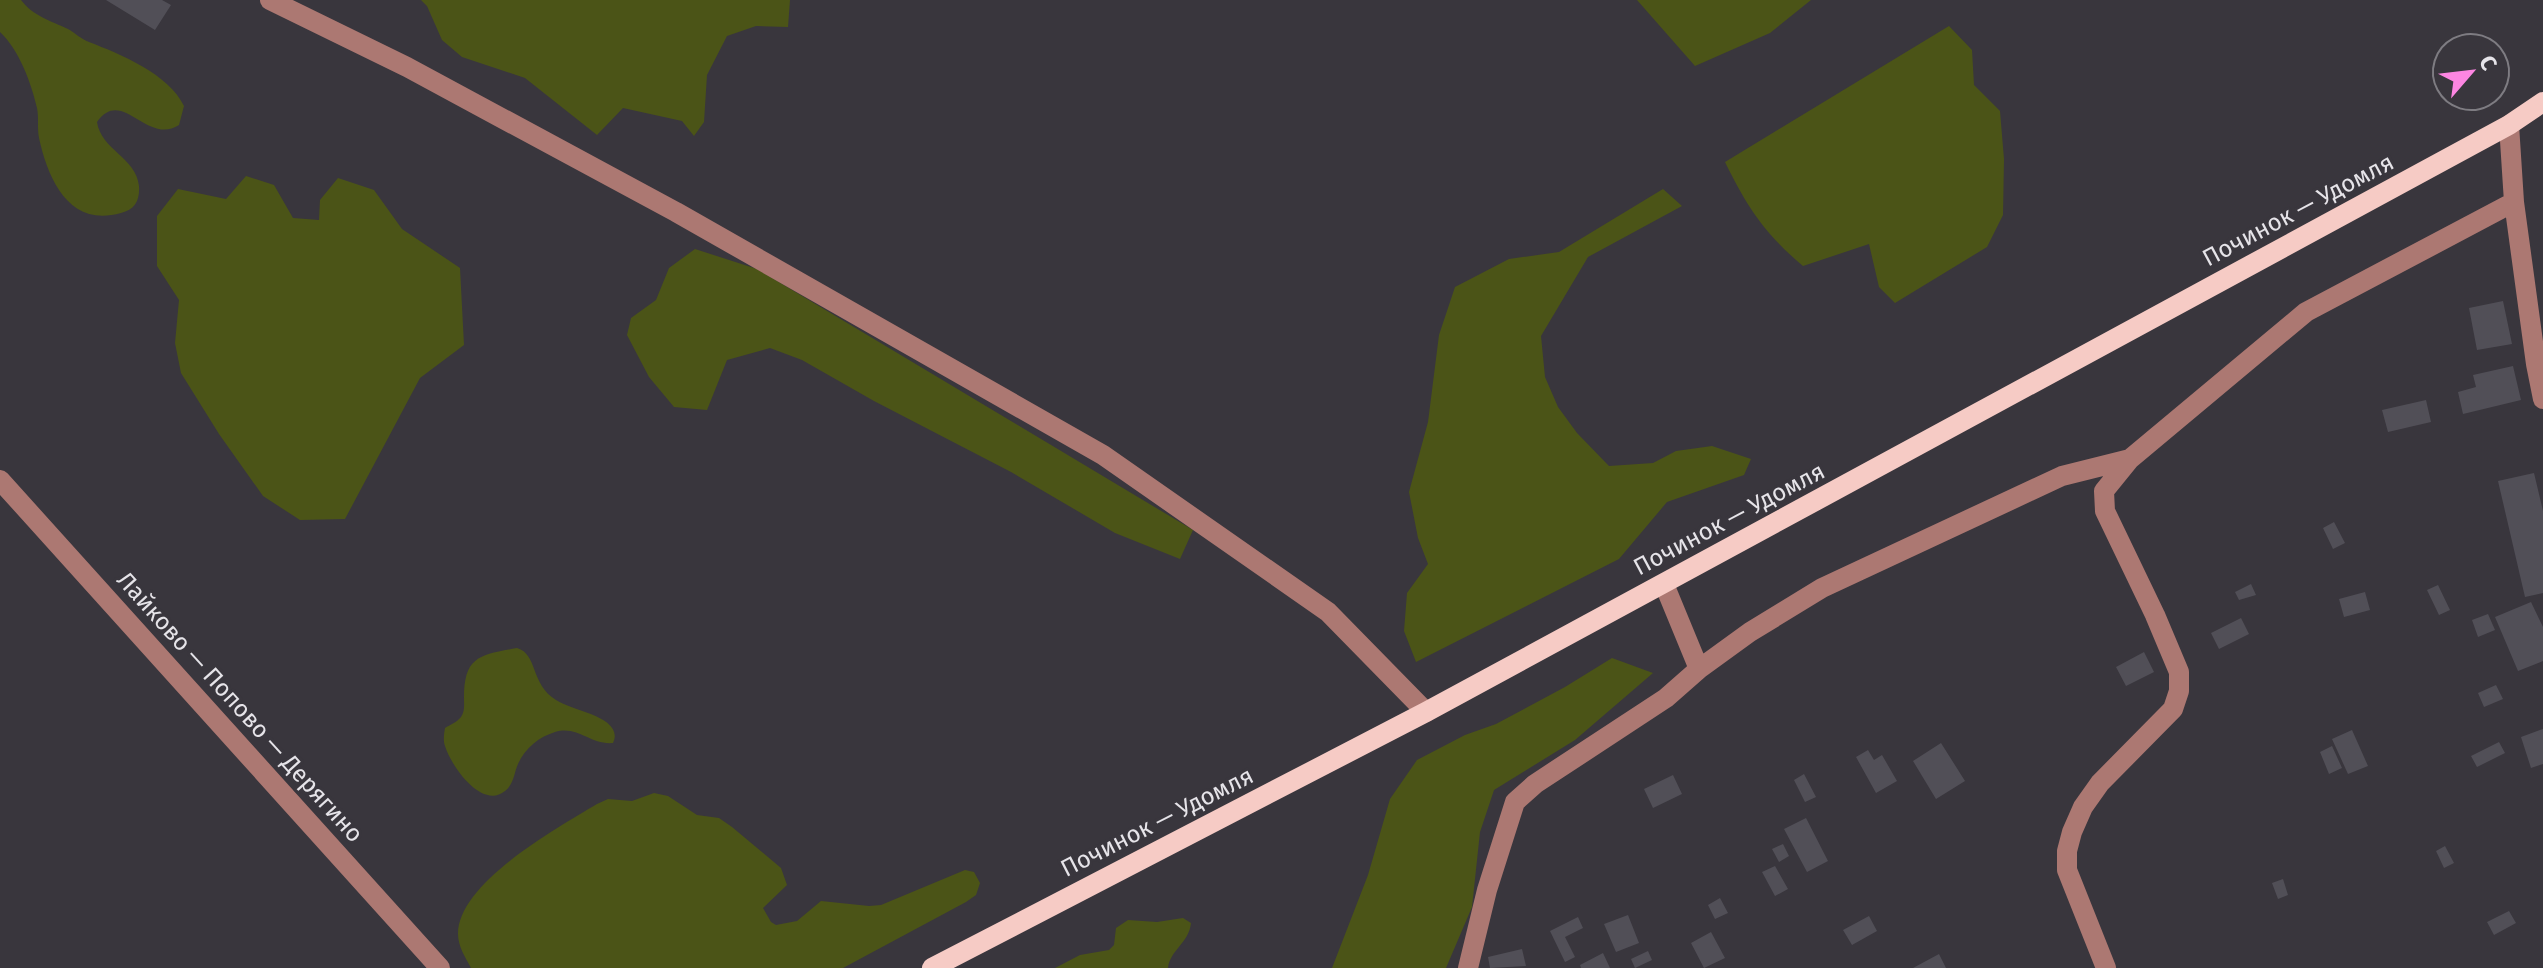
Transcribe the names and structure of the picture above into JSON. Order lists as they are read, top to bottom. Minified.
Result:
{"streets":{"main road":["Починок — Удомля"],"street":["Лайково — Попово — Дерягино"]},"north":"top right"}
